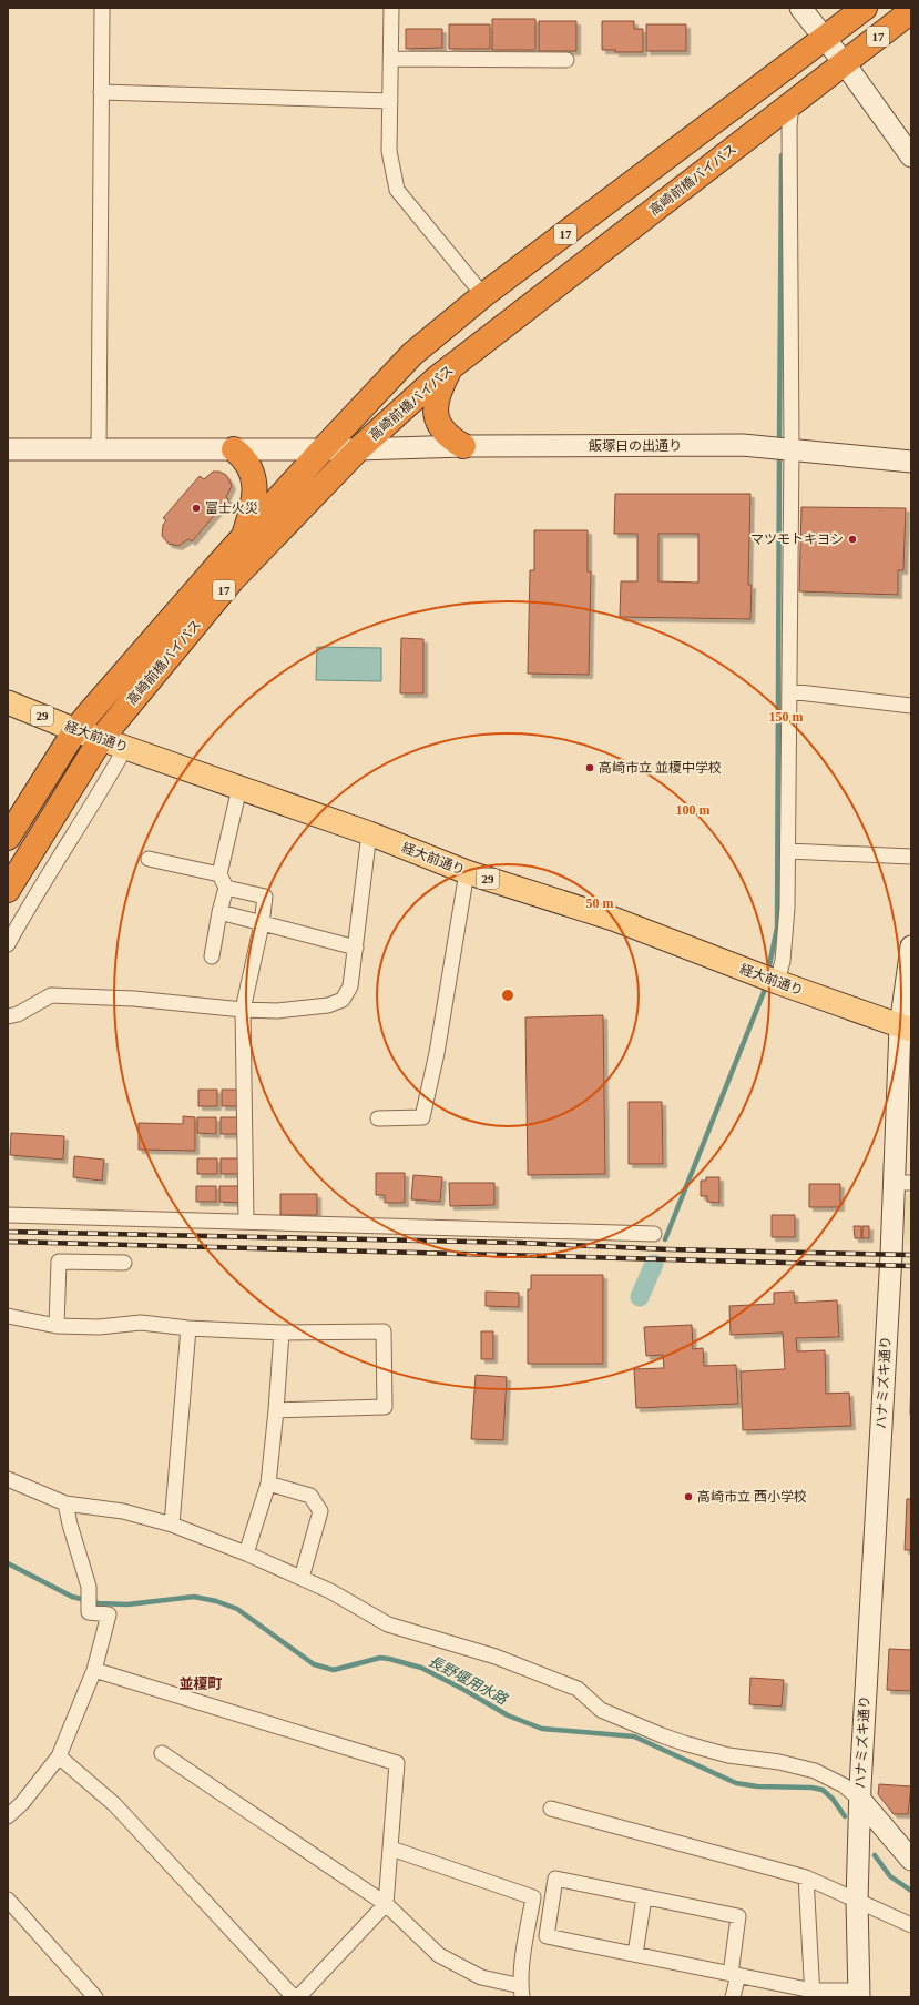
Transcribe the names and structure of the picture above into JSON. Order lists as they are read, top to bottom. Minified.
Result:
{"streets":{"highway":["17","高崎前橋バイパス"],"main road":["29","経大前通り"],"street":["飯塚日の出通り","ハナミズキ通り"]},"crossings":[["高崎前橋バイパス","飯塚日の出通り"],["高崎前橋バイパス","経大前通り"],["経大前通り","ハナミズキ通り"]],"districts":["並榎町"],"water":["長野堰用水路"],"places":["富士火災","マツモトキヨシ","高崎市立 並榎中学校","高崎市立 西小学校"],"rings":["150 m","100 m","50 m"]}
